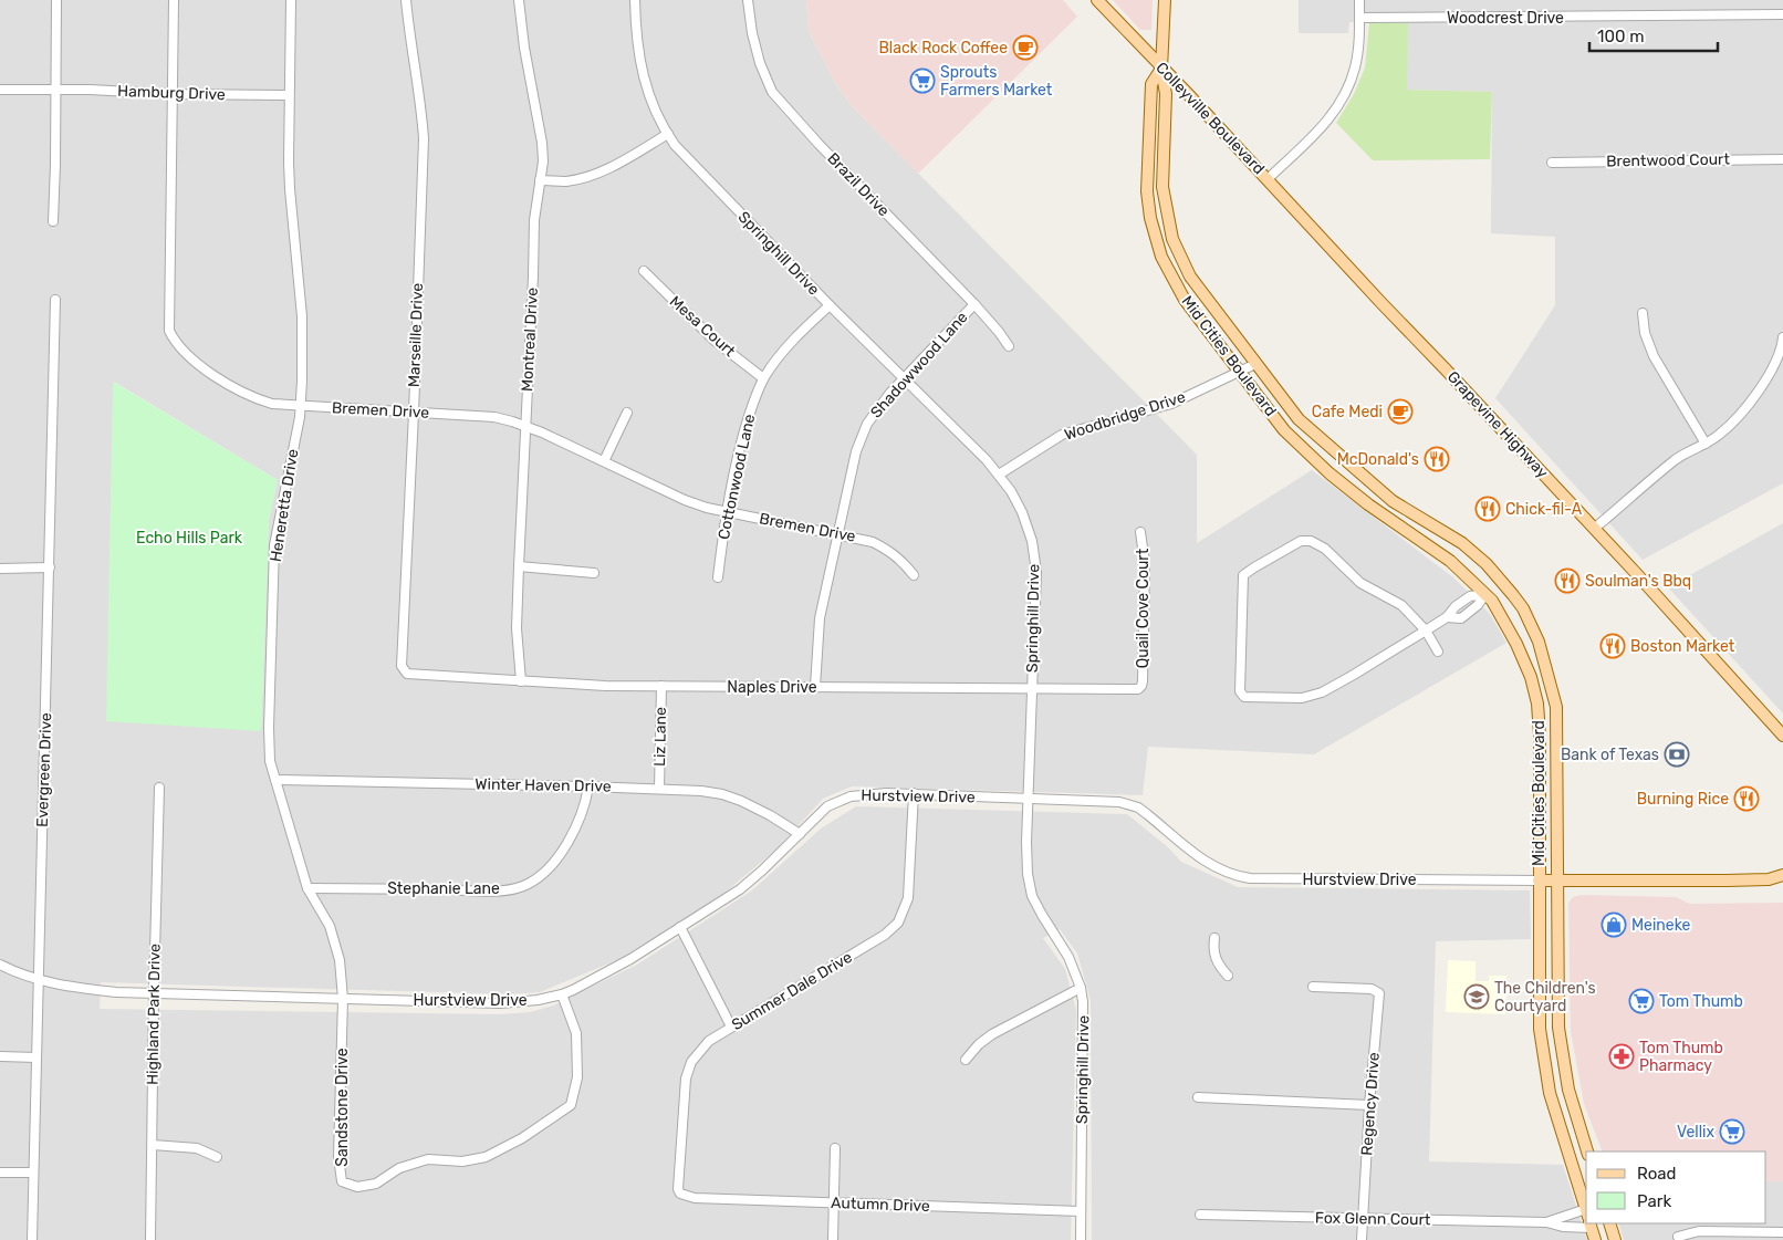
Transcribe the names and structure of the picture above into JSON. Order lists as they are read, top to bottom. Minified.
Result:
{"streets":{"main road":["Colleyville Boulevard","Mid Cities Boulevard","Grapevine Highway","Hurstview Drive"],"street":["Woodcrest Drive","Hamburg Drive","Brentwood Court","Brazil Drive","Springhill Drive","Mesa Court","Marseille Drive","Montreal Drive","Shadowwood Lane","Bremen Drive","Woodbridge Drive","Cottonwood Lane","Heneretta Drive","Quail Cove Court","Naples Drive","Liz Lane","Evergreen Drive","Winter Haven Drive","Stephanie Lane","Summer Dale Drive","Highland Park Drive","Regency Drive","Sandstone Drive","Autumn Drive","Fox Glenn Court"]},"crossings":[["Hamburg Drive","Bremen Drive"],["Hamburg Drive","Heneretta Drive"],["Colleyville Boulevard","Mid Cities Boulevard"],["Colleyville Boulevard","Grapevine Highway"],["Brazil Drive","Shadowwood Lane"],["Springhill Drive","Shadowwood Lane"],["Springhill Drive","Woodbridge Drive"],["Springhill Drive","Cottonwood Lane"],["Springhill Drive","Naples Drive"],["Springhill Drive","Hurstview Drive"],["Springhill Drive","Autumn Drive"],["Mesa Court","Cottonwood Lane"],["Marseille Drive","Bremen Drive"],["Marseille Drive","Naples Drive"],["Montreal Drive","Bremen Drive"],["Montreal Drive","Naples Drive"],["Mid Cities Boulevard","Woodbridge Drive"],["Mid Cities Boulevard","Hurstview Drive"],["Shadowwood Lane","Bremen Drive"],["Shadowwood Lane","Naples Drive"],["Bremen Drive","Cottonwood Lane"],["Bremen Drive","Heneretta Drive"],["Heneretta Drive","Winter Haven Drive"],["Heneretta Drive","Hurstview Drive"],["Heneretta Drive","Stephanie Lane"],["Heneretta Drive","Sandstone Drive"],["Quail Cove Court","Naples Drive"],["Naples Drive","Liz Lane"],["Liz Lane","Winter Haven Drive"],["Evergreen Drive","Hurstview Drive"],["Winter Haven Drive","Hurstview Drive"],["Winter Haven Drive","Stephanie Lane"],["Hurstview Drive","Summer Dale Drive"],["Hurstview Drive","Highland Park Drive"],["Hurstview Drive","Sandstone Drive"],["Summer Dale Drive","Autumn Drive"],["Regency Drive","Fox Glenn Court"]],"parks":["Echo Hills Park"],"places":{"cafe":["Black Rock Coffee","Cafe Medi"],"supermarket":["Sprouts Farmers Market","Tom Thumb","Vellix"],"restaurant":["McDonald's","Chick-fil-A","Soulman's Bbq","Boston Market","Burning Rice"],"bank":["Bank of Texas"],"shop":["Meineke"],"school or university":["The Children's Courtyard"],"pharmacy":["Tom Thumb Pharmacy"]},"legend":["Road","Park"],"scale_bar":"100 m"}
